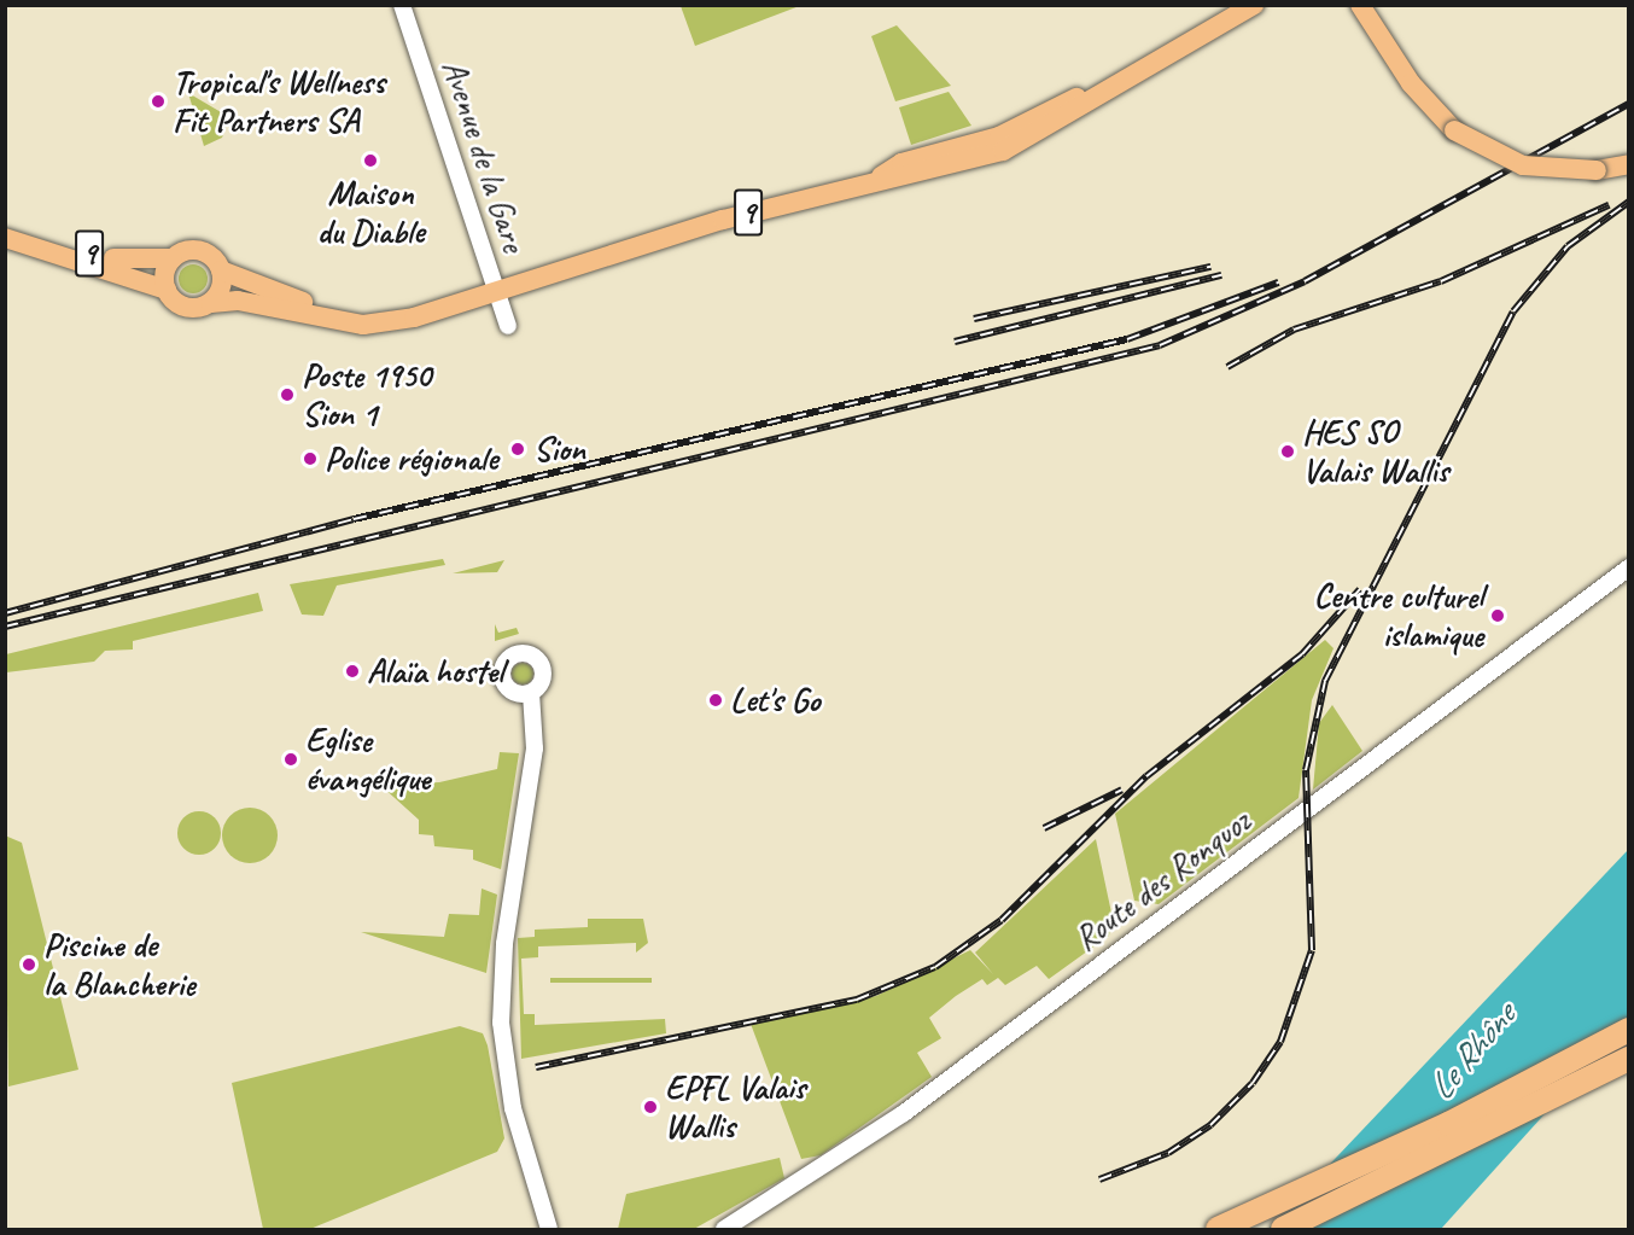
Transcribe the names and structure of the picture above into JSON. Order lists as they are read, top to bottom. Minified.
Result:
{"streets":{"main road":["9"],"street":["Avenue de la Gare","Route des Ronquoz"]},"crossings":[["Avenue de la Gare","9"]],"water":["Le Rhône"],"places":["Tropical's Wellness Fit Partners SA","Maison du Diable","Poste 1950 Sion 1","Sion","HES SO Valais Wallis","Police régionale","Centre culturel islamique","Alaïa hostel","Let's Go","Eglise évangélique","Piscine de la Blancherie","EPFL Valais Wallis"]}
